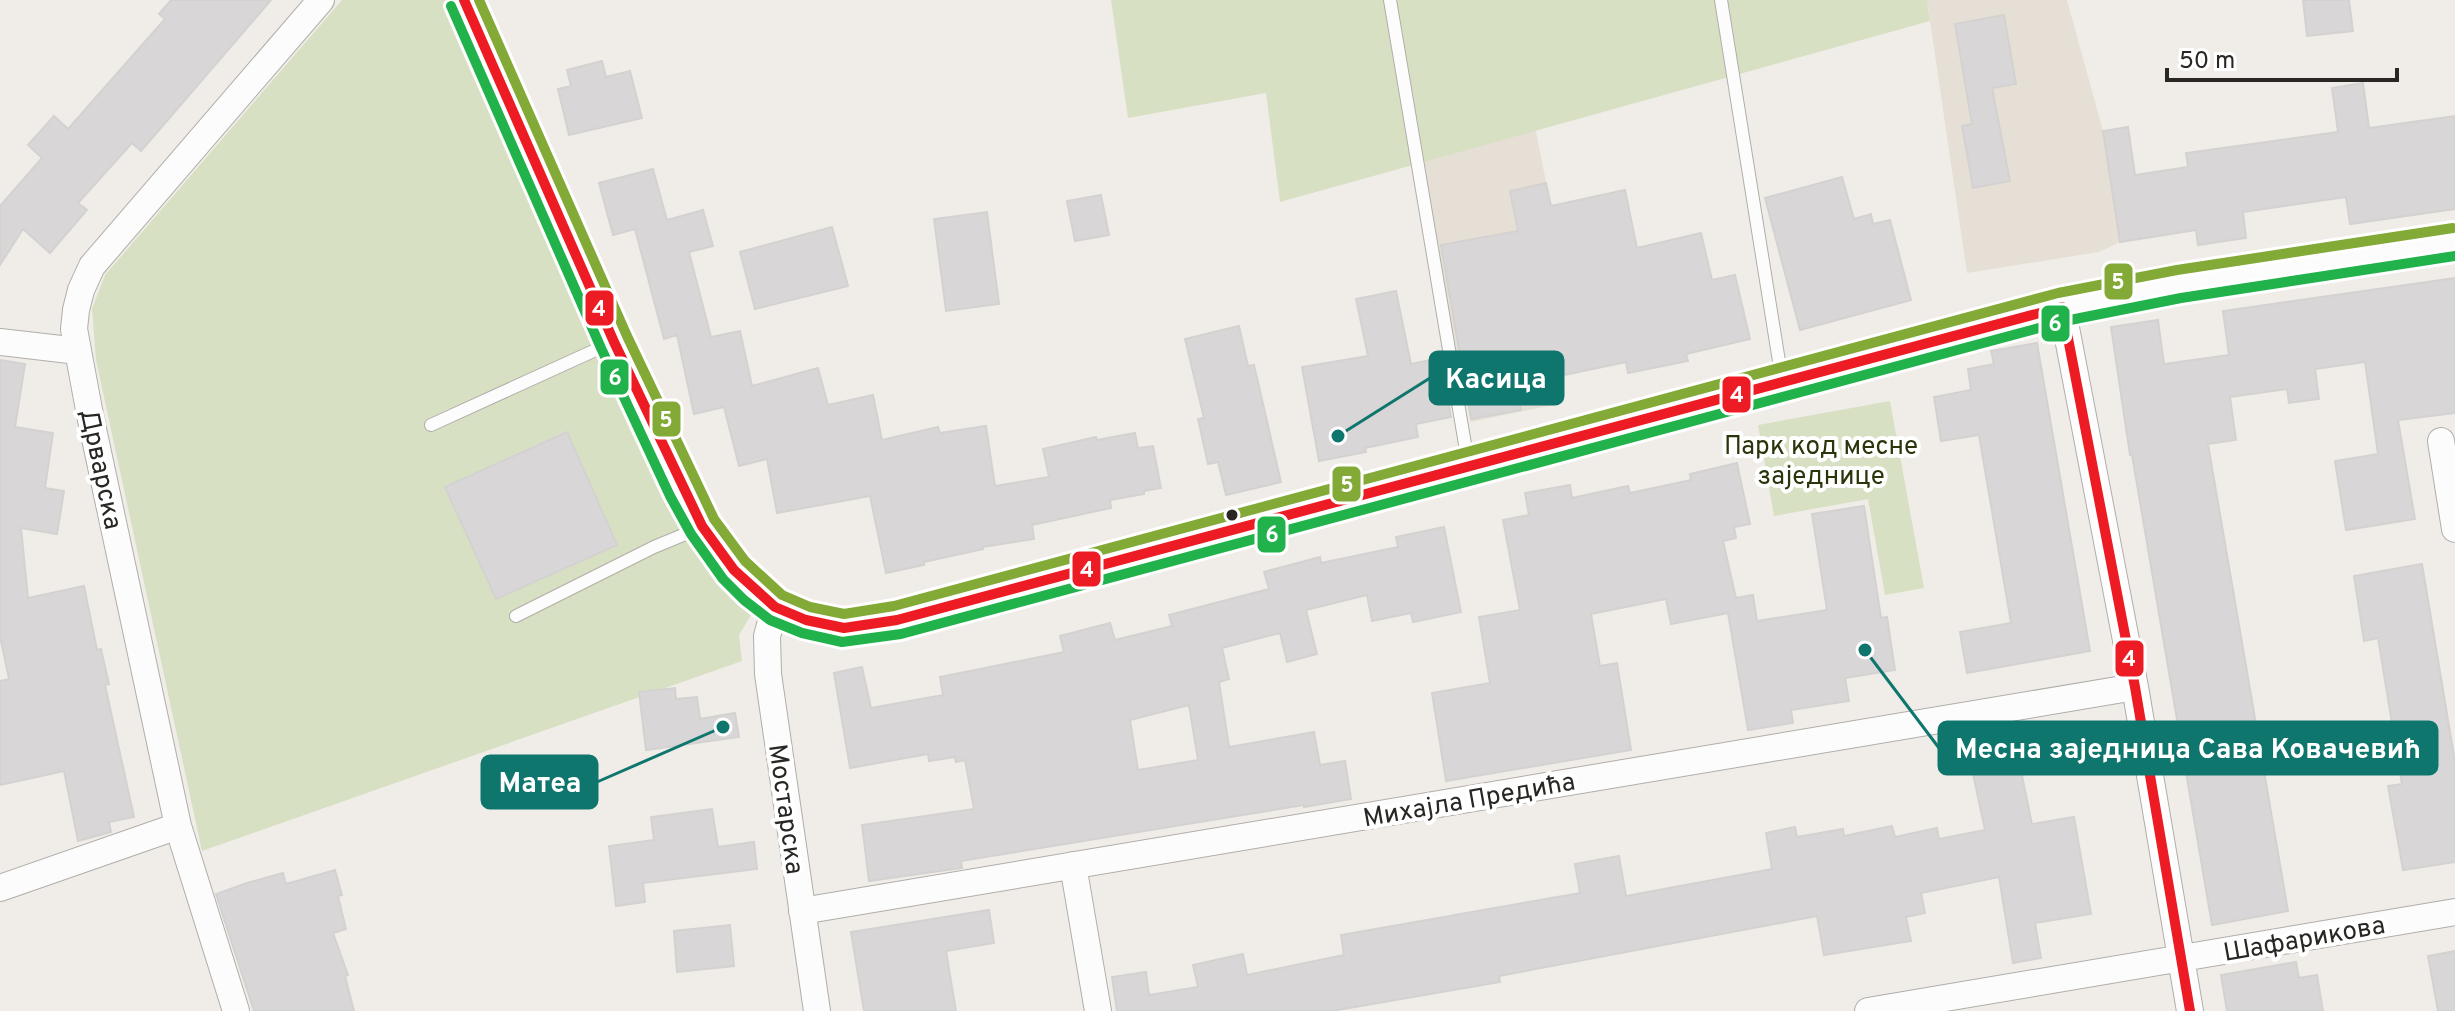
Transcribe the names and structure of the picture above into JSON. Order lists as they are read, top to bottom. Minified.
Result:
{"streets":{"street":["Дрварска","Михајла Предића","Мостарска","Шафарикова"]},"crossings":[["Михајла Предића","Мостарска"]],"parks":["Парк код месне заједнице"],"places":["Касица","Месна заједница Сава Ковачевић","Матеа"],"lines":["transit line 4","transit line 5","transit line 6"],"scale_bar":"50 m"}
